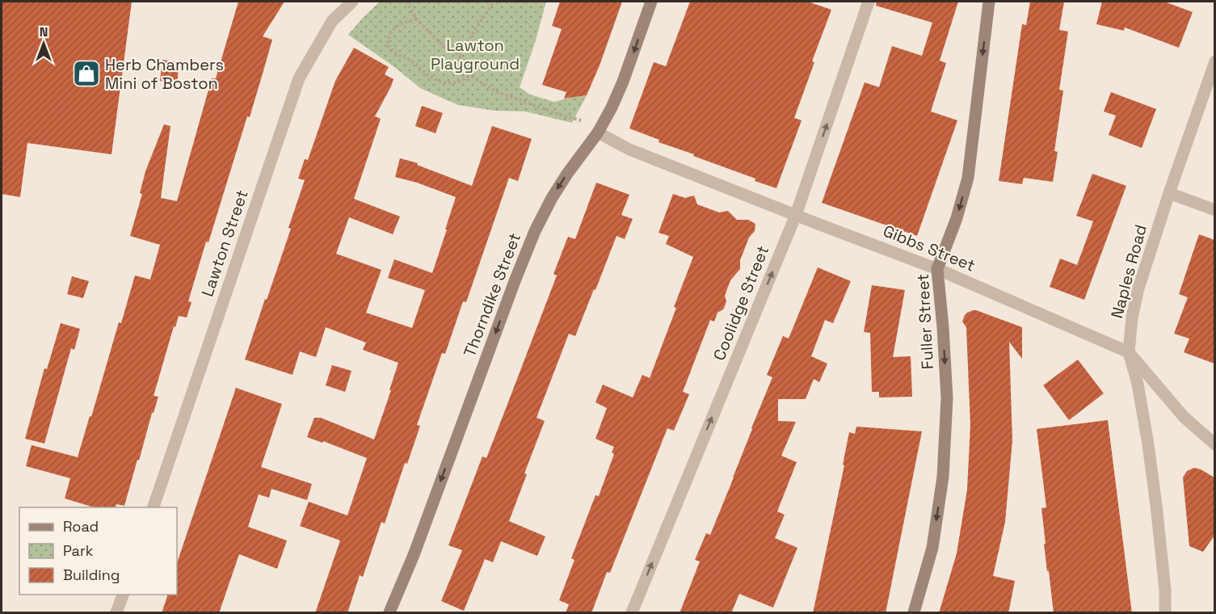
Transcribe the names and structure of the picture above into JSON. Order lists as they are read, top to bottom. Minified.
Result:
{"streets":{"street":["Lawton Street","Gibbs Street","Naples Road","Thorndike Street","Coolidge Street","Fuller Street"]},"crossings":[["Gibbs Street","Naples Road"],["Gibbs Street","Thorndike Street"],["Gibbs Street","Coolidge Street"],["Gibbs Street","Fuller Street"]],"one_way":["Thorndike Street","Coolidge Street","Fuller Street"],"parks":["Lawton Playground"],"places":{"shop":["Herb Chambers Mini of Boston"]},"legend":["Road","Park","Building"],"north":"top"}
